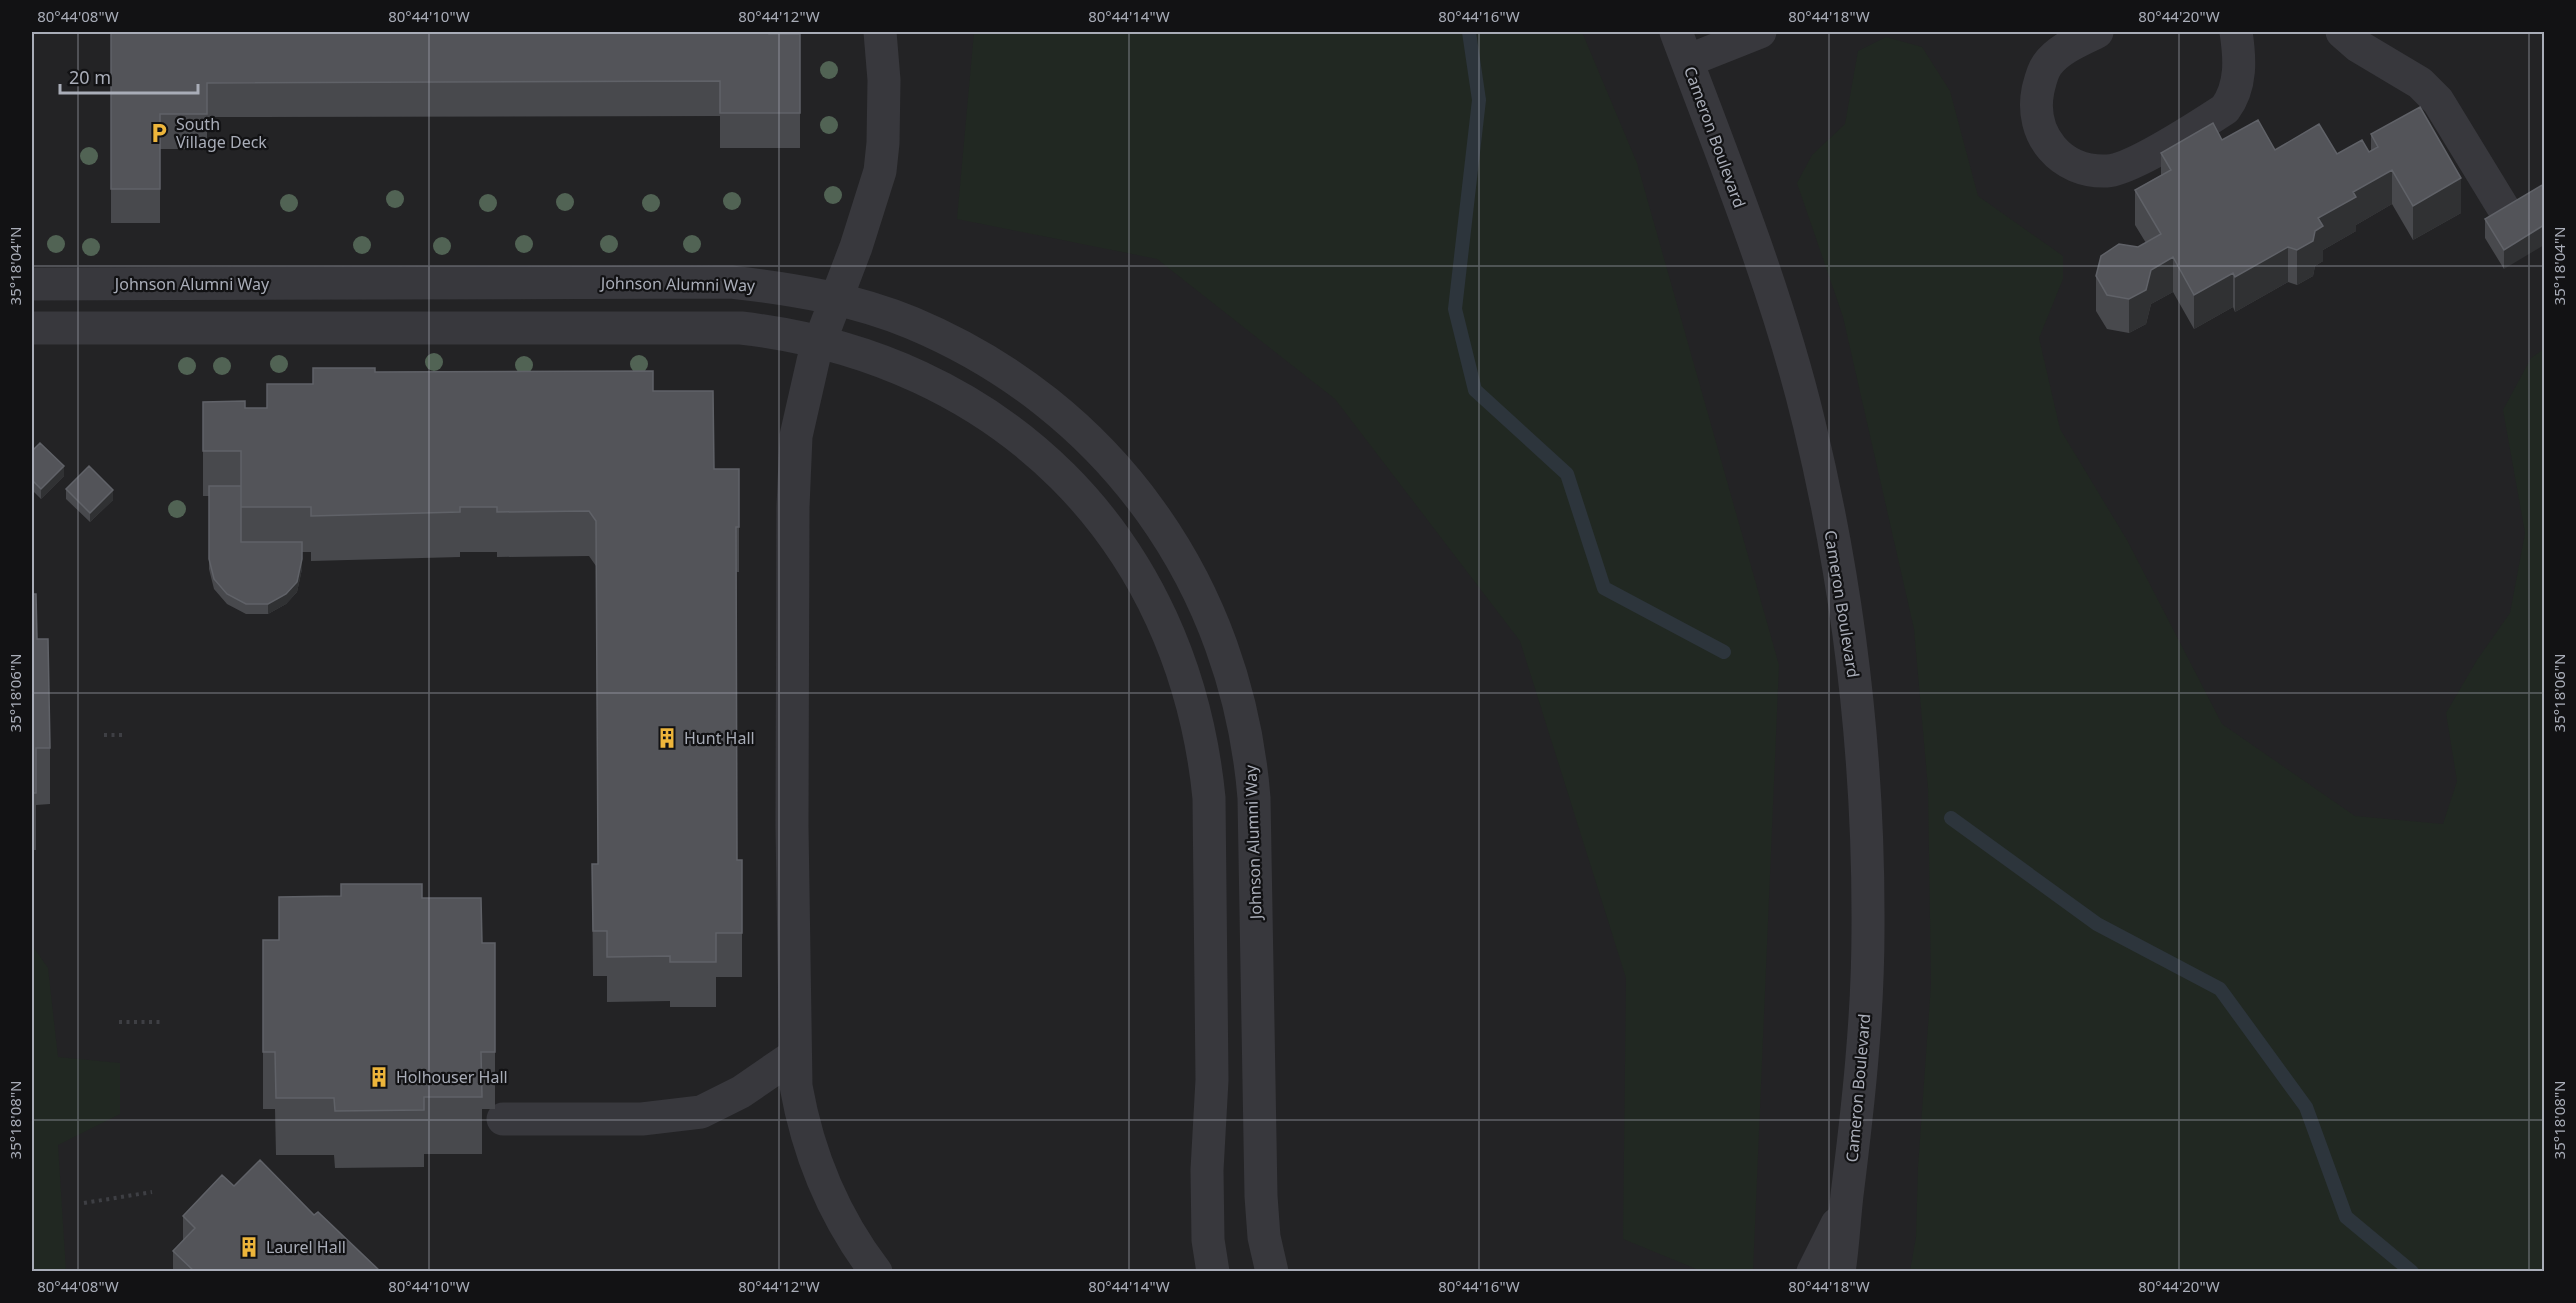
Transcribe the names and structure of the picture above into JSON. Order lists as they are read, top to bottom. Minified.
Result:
{"streets":{"street":["Cameron Boulevard","Johnson Alumni Way"]},"places":{"parking":["South Village Deck"],"building":["Hunt Hall","Holhouser Hall","Laurel Hall"]},"scale_bar":"20 m","coordinates":["80°44'08\"W","80°44'10\"W","80°44'12\"W","80°44'14\"W","80°44'16\"W","80°44'18\"W","80°44'20\"W","35°18'04\"N","35°18'06\"N","35°18'08\"N"]}
